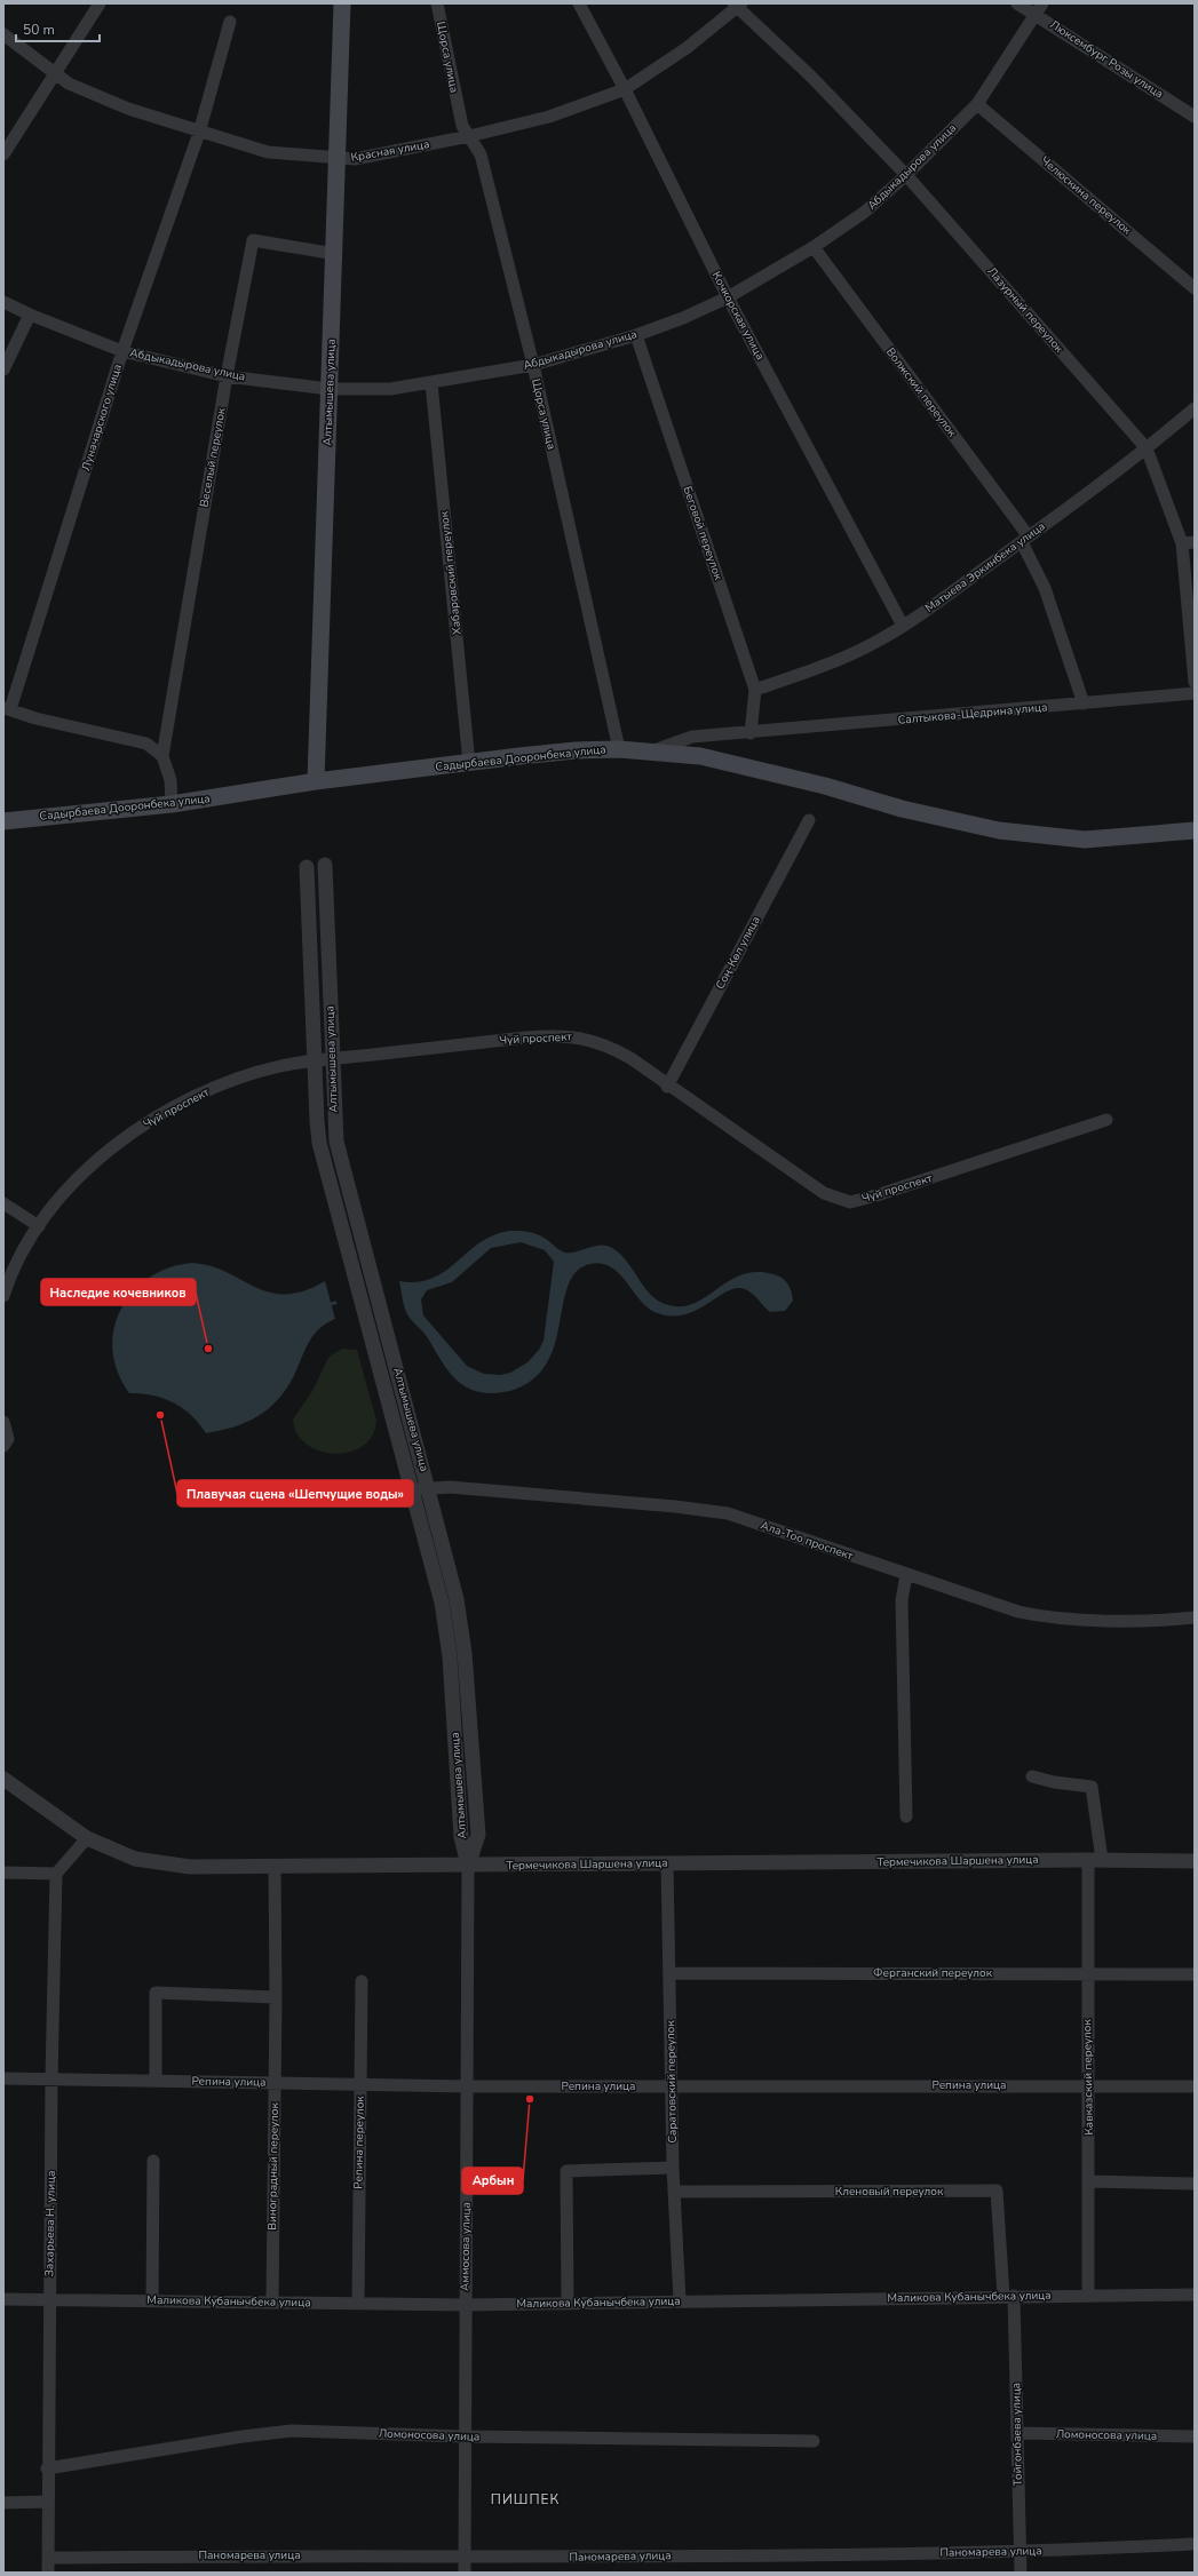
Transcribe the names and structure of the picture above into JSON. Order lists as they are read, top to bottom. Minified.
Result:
{"streets":{"main road":["Алтымышева улица","Садырбаева Дооронбека улица"],"street":["Щорса улица","Люксембург Розы улица","Красная улица","Абдыкадырова улица","Челюскина переулок","Лазурный переулок","Кочкорская улица","Волжский переулок","Луначарского улица","Веселый переулок","Беговой переулок","Матыева Эркинбека улица","Хабаровский переулок","Салтыкова-Щедрина улица","Соң-Көл улица","Чүй проспект","Ала-Тоо проспект","Термечикова Шаршена улица","Ферганский переулок","Кавказский переулок","Репина улица","Саратовский переулок","Репина переулок","Виноградный переулок","Кленовый переулок","Захарьева Н. улица","Аммосова улица","Маликова Кубанычбека улица","Тойгонбаева улица","Ломоносова улица","Паномарева улица"]},"crossings":[["Щорса улица","Красная улица"],["Щорса улица","Абдыкадырова улица"],["Щорса улица","Садырбаева Дооронбека улица"],["Люксембург Розы улица","Абдыкадырова улица"],["Красная улица","Лазурный переулок"],["Красная улица","Кочкорская улица"],["Красная улица","Алтымышева улица"],["Красная улица","Луначарского улица"],["Абдыкадырова улица","Челюскина переулок"],["Абдыкадырова улица","Лазурный переулок"],["Абдыкадырова улица","Кочкорская улица"],["Абдыкадырова улица","Алтымышева улица"],["Абдыкадырова улица","Волжский переулок"],["Абдыкадырова улица","Луначарского улица"],["Абдыкадырова улица","Веселый переулок"],["Абдыкадырова улица","Беговой переулок"],["Абдыкадырова улица","Хабаровский переулок"],["Лазурный переулок","Матыева Эркинбека улица"],["Кочкорская улица","Матыева Эркинбека улица"],["Алтымышева улица","Веселый переулок"],["Алтымышева улица","Садырбаева Дооронбека улица"],["Алтымышева улица","Чүй проспект"],["Алтымышева улица","Ала-Тоо проспект"],["Алтымышева улица","Термечикова Шаршена улица"],["Алтымышева улица","Аммосова улица"],["Волжский переулок","Матыева Эркинбека улица"],["Волжский переулок","Салтыкова-Щедрина улица"],["Беговой переулок","Матыева Эркинбека улица"],["Беговой переулок","Салтыкова-Щедрина улица"],["Хабаровский переулок","Садырбаева Дооронбека улица"],["Салтыкова-Щедрина улица","Садырбаева Дооронбека улица"],["Соң-Көл улица","Чүй проспект"],["Термечикова Шаршена улица","Кавказский переулок"],["Термечикова Шаршена улица","Саратовский переулок"],["Термечикова Шаршена улица","Виноградный переулок"],["Термечикова Шаршена улица","Аммосова улица"],["Ферганский переулок","Кавказский переулок"],["Ферганский переулок","Саратовский переулок"],["Кавказский переулок","Репина улица"],["Кавказский переулок","Маликова Кубанычбека улица"],["Репина улица","Саратовский переулок"],["Репина улица","Репина переулок"],["Репина улица","Виноградный переулок"],["Репина улица","Захарьева Н. улица"],["Репина улица","Аммосова улица"],["Саратовский переулок","Кленовый переулок"],["Саратовский переулок","Маликова Кубанычбека улица"],["Репина переулок","Маликова Кубанычбека улица"],["Виноградный переулок","Маликова Кубанычбека улица"],["Кленовый переулок","Маликова Кубанычбека улица"],["Кленовый переулок","Тойгонбаева улица"],["Захарьева Н. улица","Маликова Кубанычбека улица"],["Захарьева Н. улица","Ломоносова улица"],["Захарьева Н. улица","Паномарева улица"],["Аммосова улица","Маликова Кубанычбека улица"],["Аммосова улица","Ломоносова улица"],["Аммосова улица","Паномарева улица"],["Маликова Кубанычбека улица","Тойгонбаева улица"],["Тойгонбаева улица","Ломоносова улица"],["Тойгонбаева улица","Паномарева улица"]],"districts":["ПИШПЕК"],"places":["Наследие кочевников","Плавучая сцена «Шепчущие воды»","Арбын"],"scale_bar":"50 m"}
